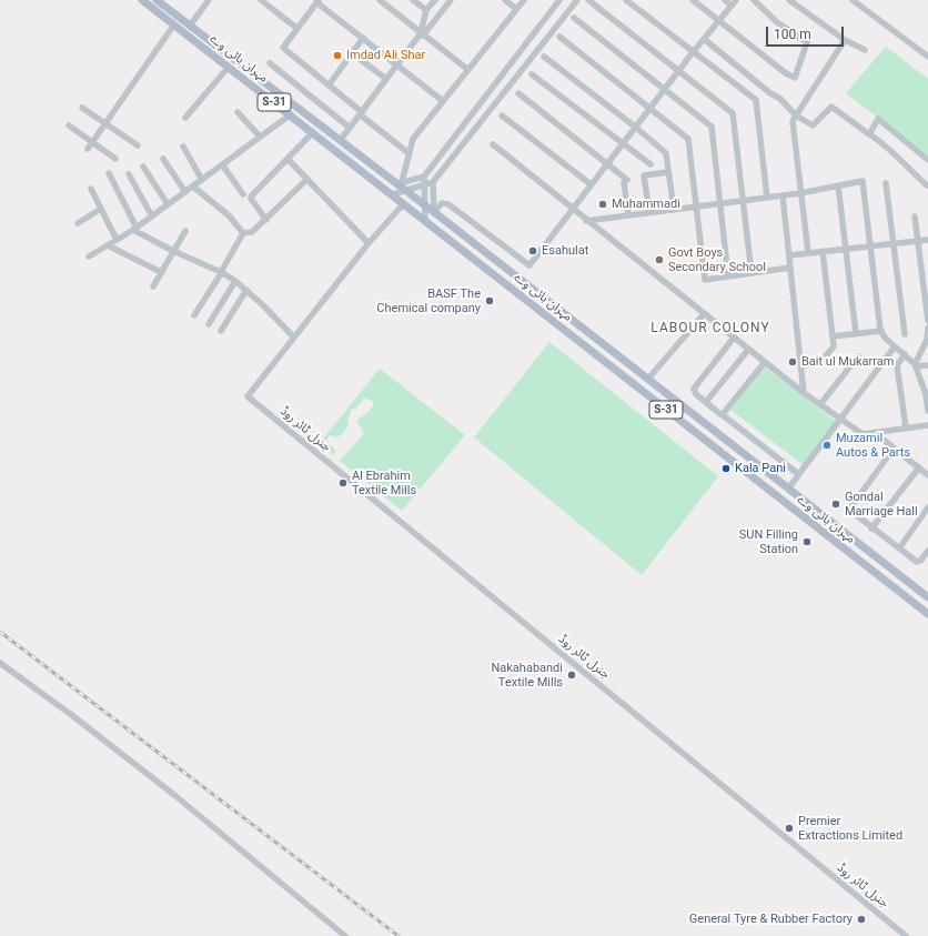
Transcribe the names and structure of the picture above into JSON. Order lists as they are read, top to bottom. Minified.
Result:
{"streets":{"main road":["مہران ہائی وے","S-31"],"street":["جنرل ٹائر روڈ"]},"districts":["LABOUR COLONY"],"places":["Imdad Ali Shar","Muhammadi","Esahulat","Govt Boys Secondary School","BASF The Chemical company","Bait ul Mukarram","Muzamil Autos & Parts","Kala Pani","Al Ebrahim Textile Mills","Gondal Marriage Hall","SUN Filling Station","Nakahabandi Textile Mills","Premier Extractions Limited","General Tyre & Rubber Factory"],"scale_bar":"100 m"}
